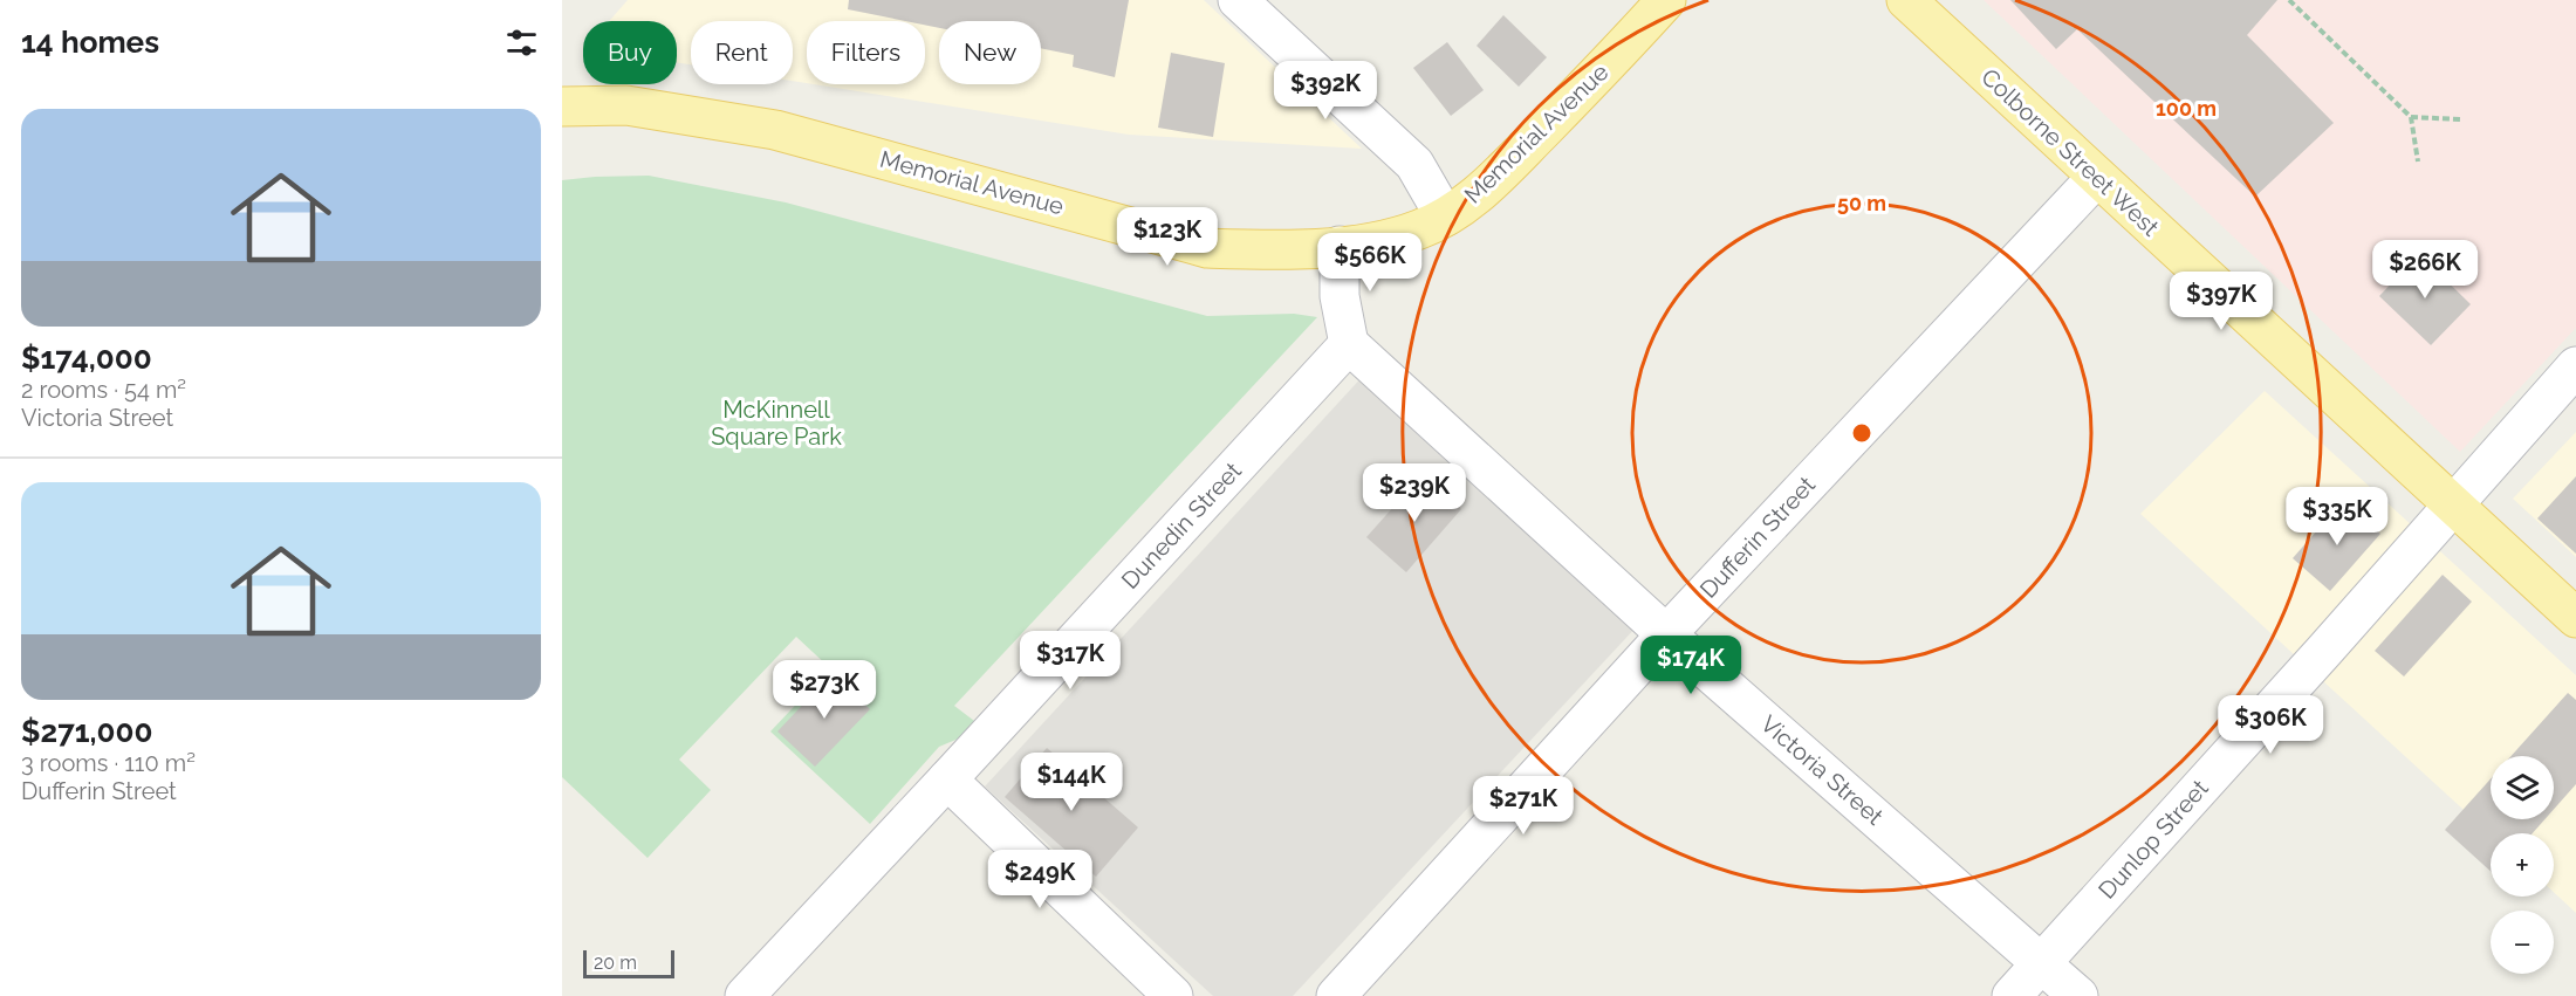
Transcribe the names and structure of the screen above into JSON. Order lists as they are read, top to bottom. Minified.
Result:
{"streets":{"main road":["Memorial Avenue","Colborne Street West"],"street":["Dunedin Street","Dufferin Street","Victoria Street","Dunlop Street"]},"crossings":[["Colborne Street West","Dufferin Street"],["Colborne Street West","Dunlop Street"],["Dunedin Street","Victoria Street"],["Dufferin Street","Victoria Street"],["Victoria Street","Dunlop Street"]],"parks":["McKinnell Square Park"],"scale_bar":"20 m","page":{"heading":"14 homes","chip":["Buy","Rent","Filters","New"],"price":["$392K","$123K","$566K","$266K","$397K","$239K","$335K","$317K","$174K","$273K","$306K","$144K","$271K","$249K"],"list":[{"name":"$174,000","note":"2 rooms · 54 m² · Victoria Street"},{"name":"$271,000","note":"3 rooms · 110 m² · Dufferin Street"}],"map_buttons":["+","−"],"scale":"20 m"},"rings":["100 m","50 m"]}
